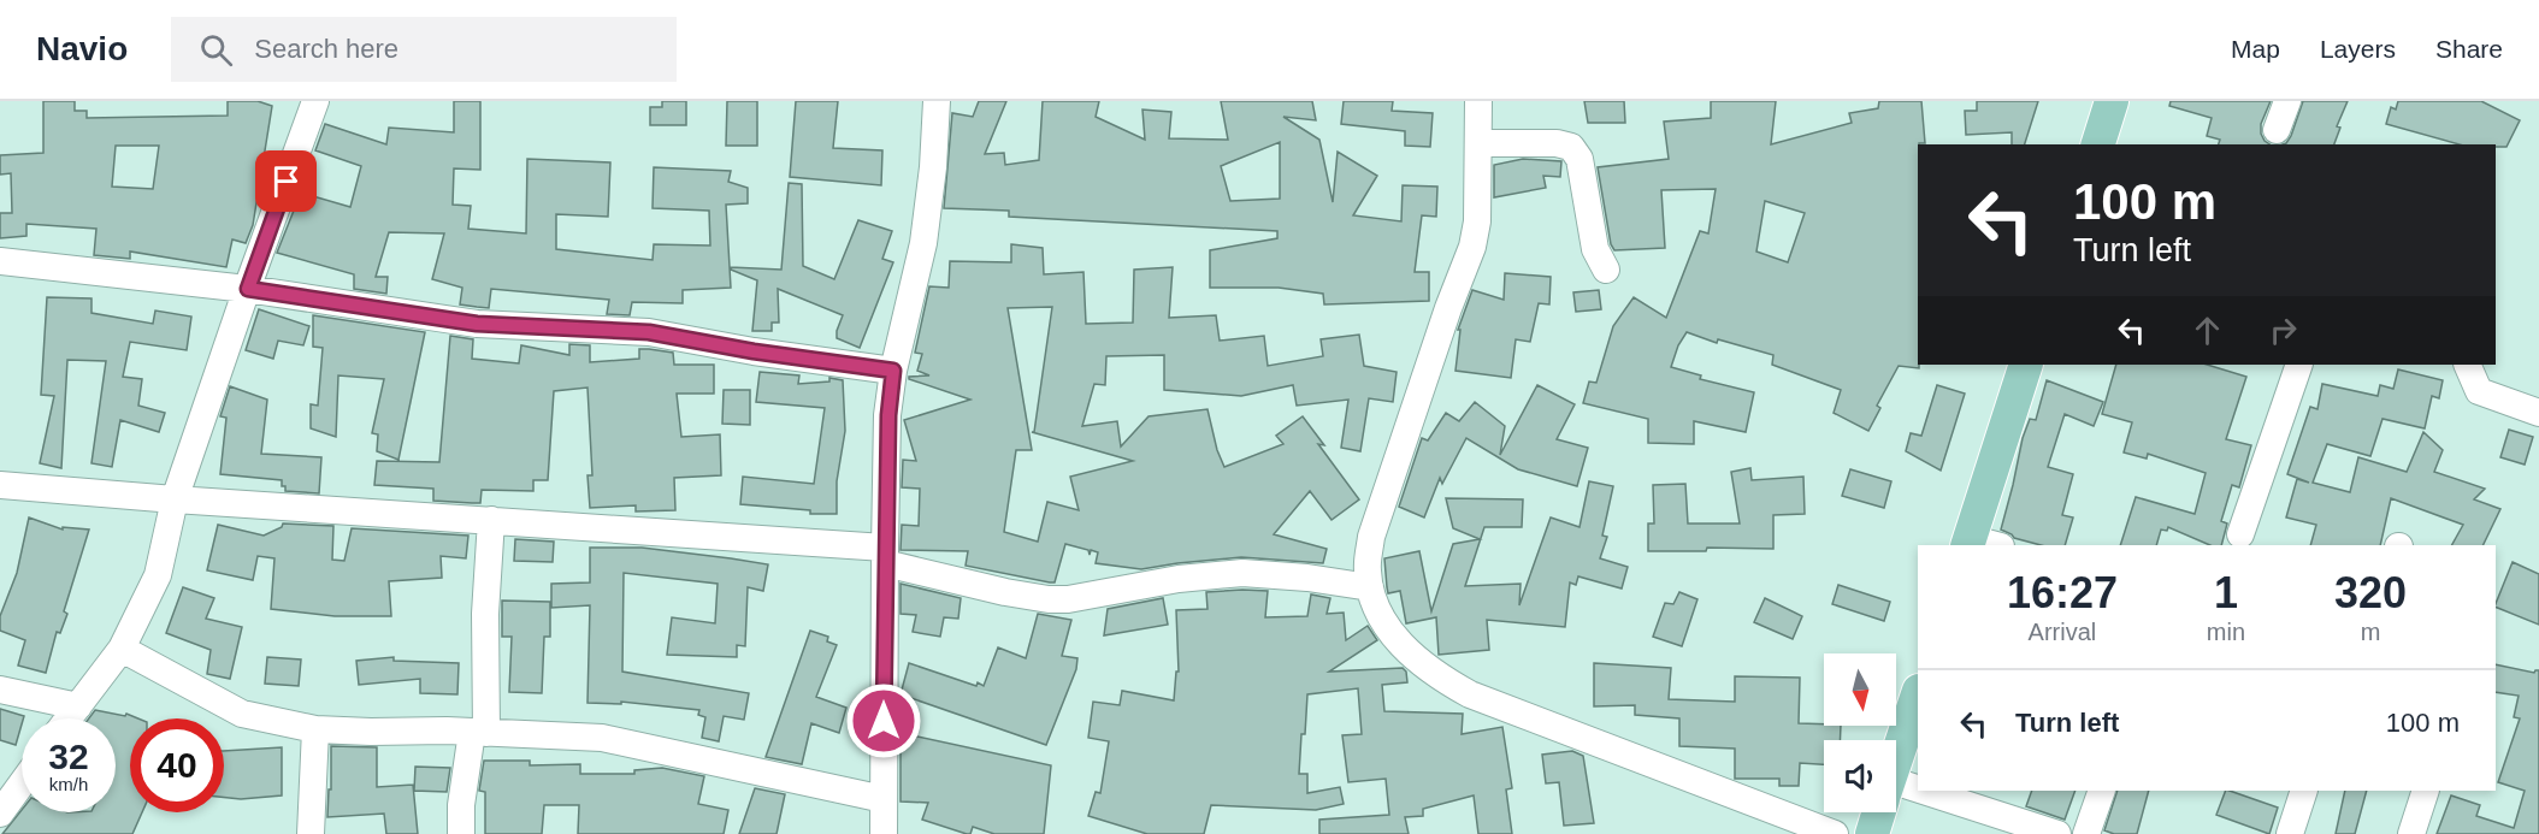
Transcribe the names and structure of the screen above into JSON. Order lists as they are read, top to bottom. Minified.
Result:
{"north":"bottom","page":{"header":"Navio","search":"Search here","nav":["Map","Layers","Share"],"turn":["100 m","Turn left"],"eta":["16:27","Arrival","1","min","320","m"],"list":[{"name":"Turn left","value":"100 m"}],"speed":"32 km/h","limit":"40"}}
